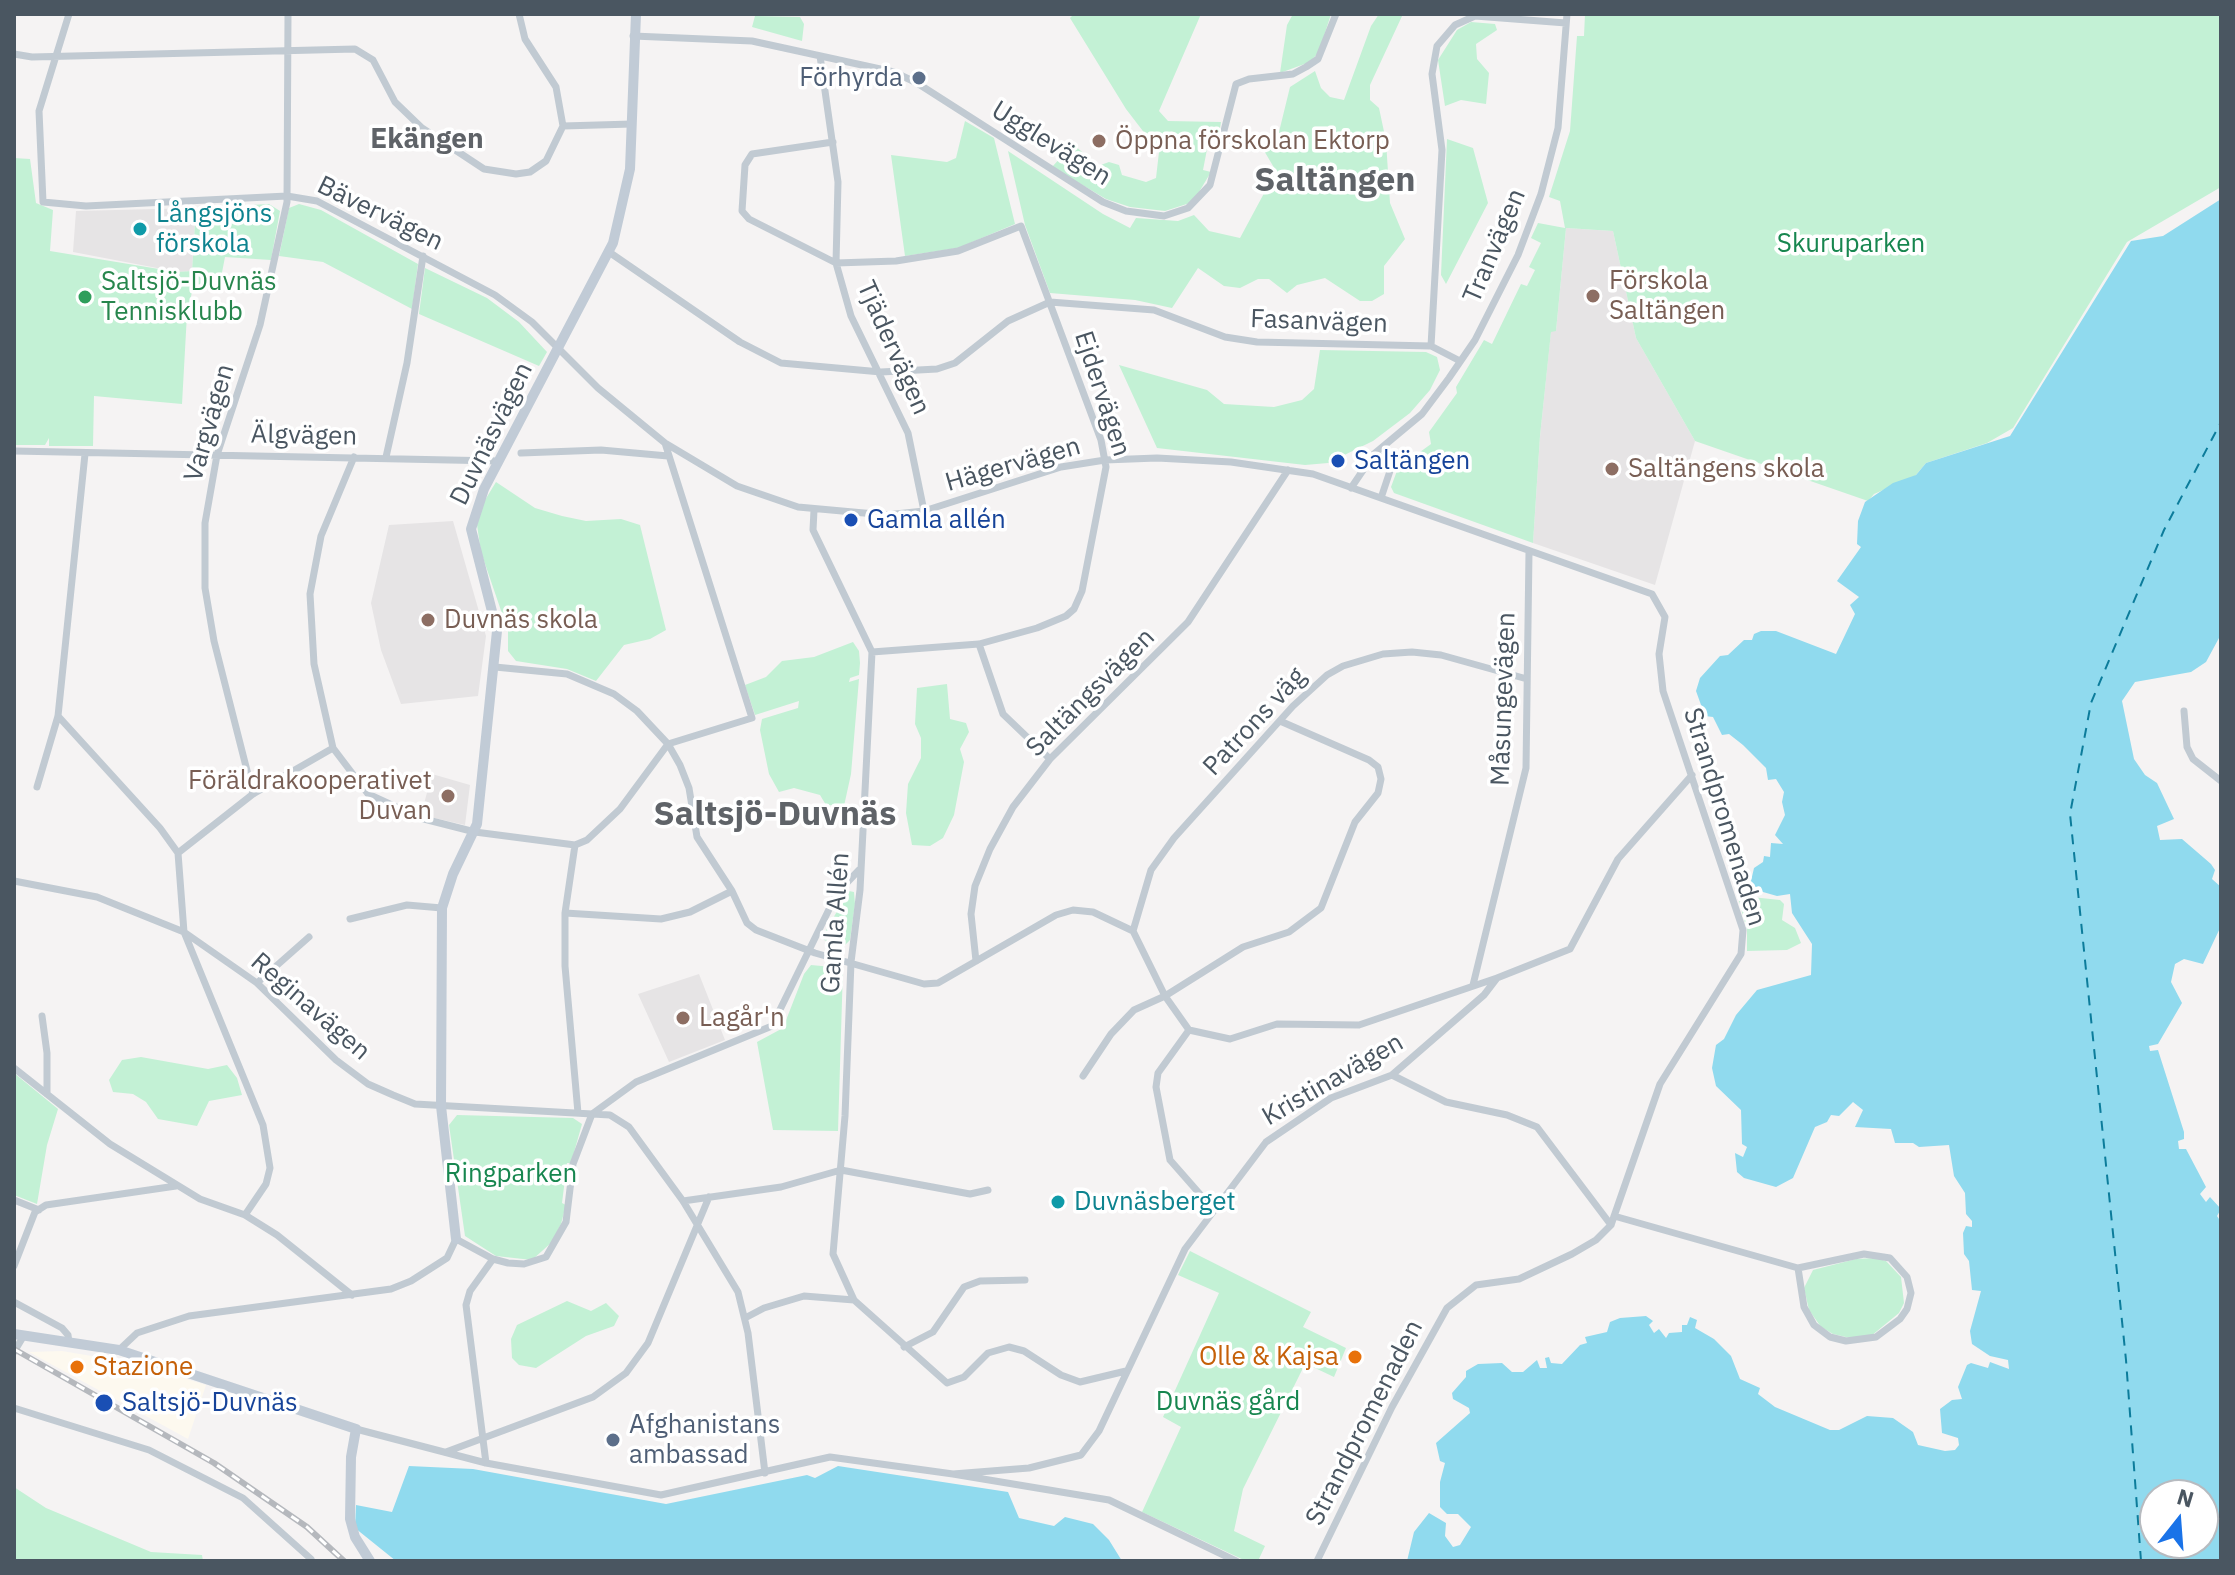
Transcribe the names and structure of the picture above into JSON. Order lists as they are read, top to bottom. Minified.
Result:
{"streets":{"street":["Ugglevägen","Bävervägen","Tranvägen","Fasanvägen","Tjädervägen","Ejdervägen","Vargvägen","Duvnäsvägen","Älgvägen","Hägervägen","Saltängsvägen","Måsungevägen","Patrons väg","Strandpromenaden","Gamla Allén","Reginavägen","Kristinavägen"]},"crossings":[["Ugglevägen","Tjädervägen"],["Ugglevägen","Duvnäsvägen"],["Bävervägen","Vargvägen"],["Bävervägen","Duvnäsvägen"],["Bävervägen","Hägervägen"],["Tranvägen","Fasanvägen"],["Tranvägen","Hägervägen"],["Fasanvägen","Tjädervägen"],["Fasanvägen","Ejdervägen"],["Fasanvägen","Duvnäsvägen"],["Tjädervägen","Ejdervägen"],["Tjädervägen","Hägervägen"],["Ejdervägen","Hägervägen"],["Ejdervägen","Gamla Allén"],["Vargvägen","Älgvägen"],["Duvnäsvägen","Älgvägen"],["Duvnäsvägen","Hägervägen"],["Duvnäsvägen","Reginavägen"],["Hägervägen","Saltängsvägen"],["Hägervägen","Måsungevägen"],["Hägervägen","Strandpromenaden"],["Hägervägen","Gamla Allén"],["Måsungevägen","Patrons väg"],["Strandpromenaden","Kristinavägen"]],"districts":["Ekängen","Saltängen","Saltsjö-Duvnäs"],"parks":["Skuruparken","Ringparken","Duvnäs gård"],"places":["Förhyrda","Öppna förskolan Ektorp","Långsjöns förskola","Förskola Saltängen","Saltsjö-Duvnäs Tennisklubb","Saltängen","Saltängens skola","Gamla allén","Duvnäs skola","Föräldrakooperativet Duvan","Lagår'n","Duvnäsberget","Olle & Kajsa","Stazione","Saltsjö-Duvnäs","Afghanistans ambassad"],"north":"top"}
